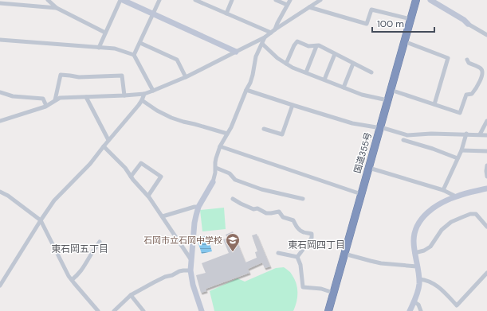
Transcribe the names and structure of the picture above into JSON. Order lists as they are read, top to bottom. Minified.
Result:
{"streets":{"highway":["国道355号"]},"districts":["東石岡四丁目","東石岡五丁目"],"places":{"school or university":["石岡市立石岡中学校"]},"scale_bar":"100 m"}
